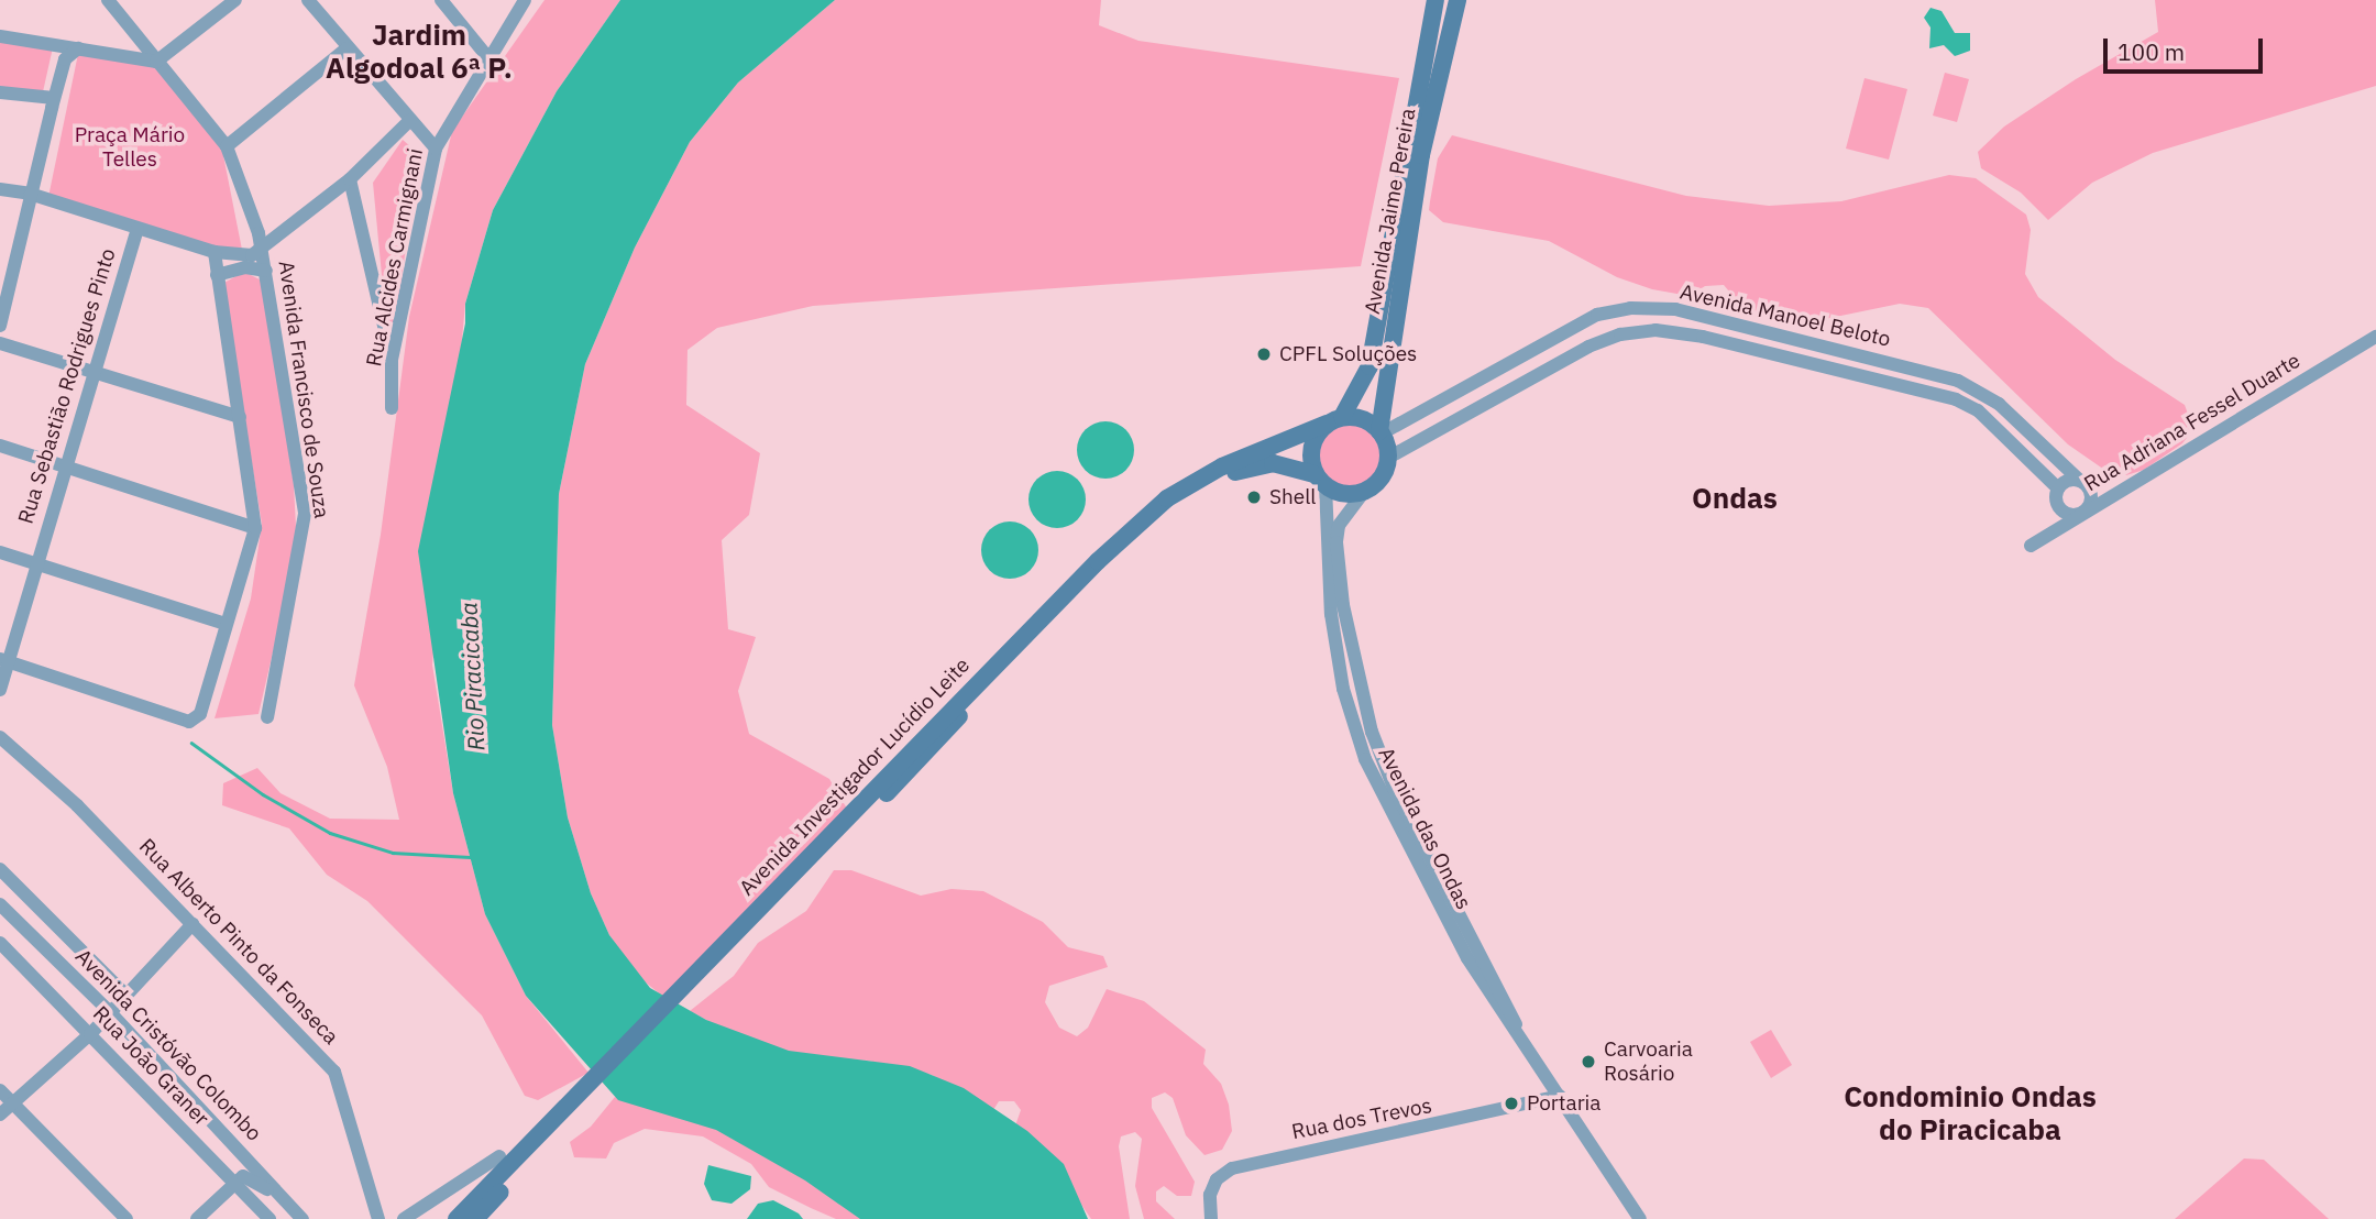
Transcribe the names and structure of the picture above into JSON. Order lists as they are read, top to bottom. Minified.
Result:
{"streets":{"main road":["Avenida Jaime Pereira","Avenida Investigador Lucídio Leite"],"street":["Rua Alcides Carmignani","Avenida Manoel Beloto","Rua Sebastião Rodrigues Pinto","Avenida Francisco de Souza","Rua Adriana Fessel Duarte","Avenida das Ondas","Rua Alberto Pinto da Fonseca","Avenida Cristóvão Colombo","Rua João Graner","Rua dos Trevos"]},"crossings":[["Avenida Jaime Pereira","Avenida Manoel Beloto"],["Avenida Jaime Pereira","Avenida Investigador Lucídio Leite"],["Avenida Jaime Pereira","Avenida das Ondas"],["Avenida Manoel Beloto","Rua Adriana Fessel Duarte"],["Avenida Manoel Beloto","Avenida Investigador Lucídio Leite"],["Avenida Manoel Beloto","Avenida das Ondas"],["Avenida Investigador Lucídio Leite","Avenida das Ondas"],["Avenida das Ondas","Rua dos Trevos"]],"districts":["Jardim Algodoal 6ª P.","Ondas","Condominio Ondas do Piracicaba"],"water":["Rio Piracicaba"],"parks":["Praça Mário Telles"],"places":["CPFL Soluções","Shell","Carvoaria Rosário","Portaria"],"scale_bar":"100 m"}
